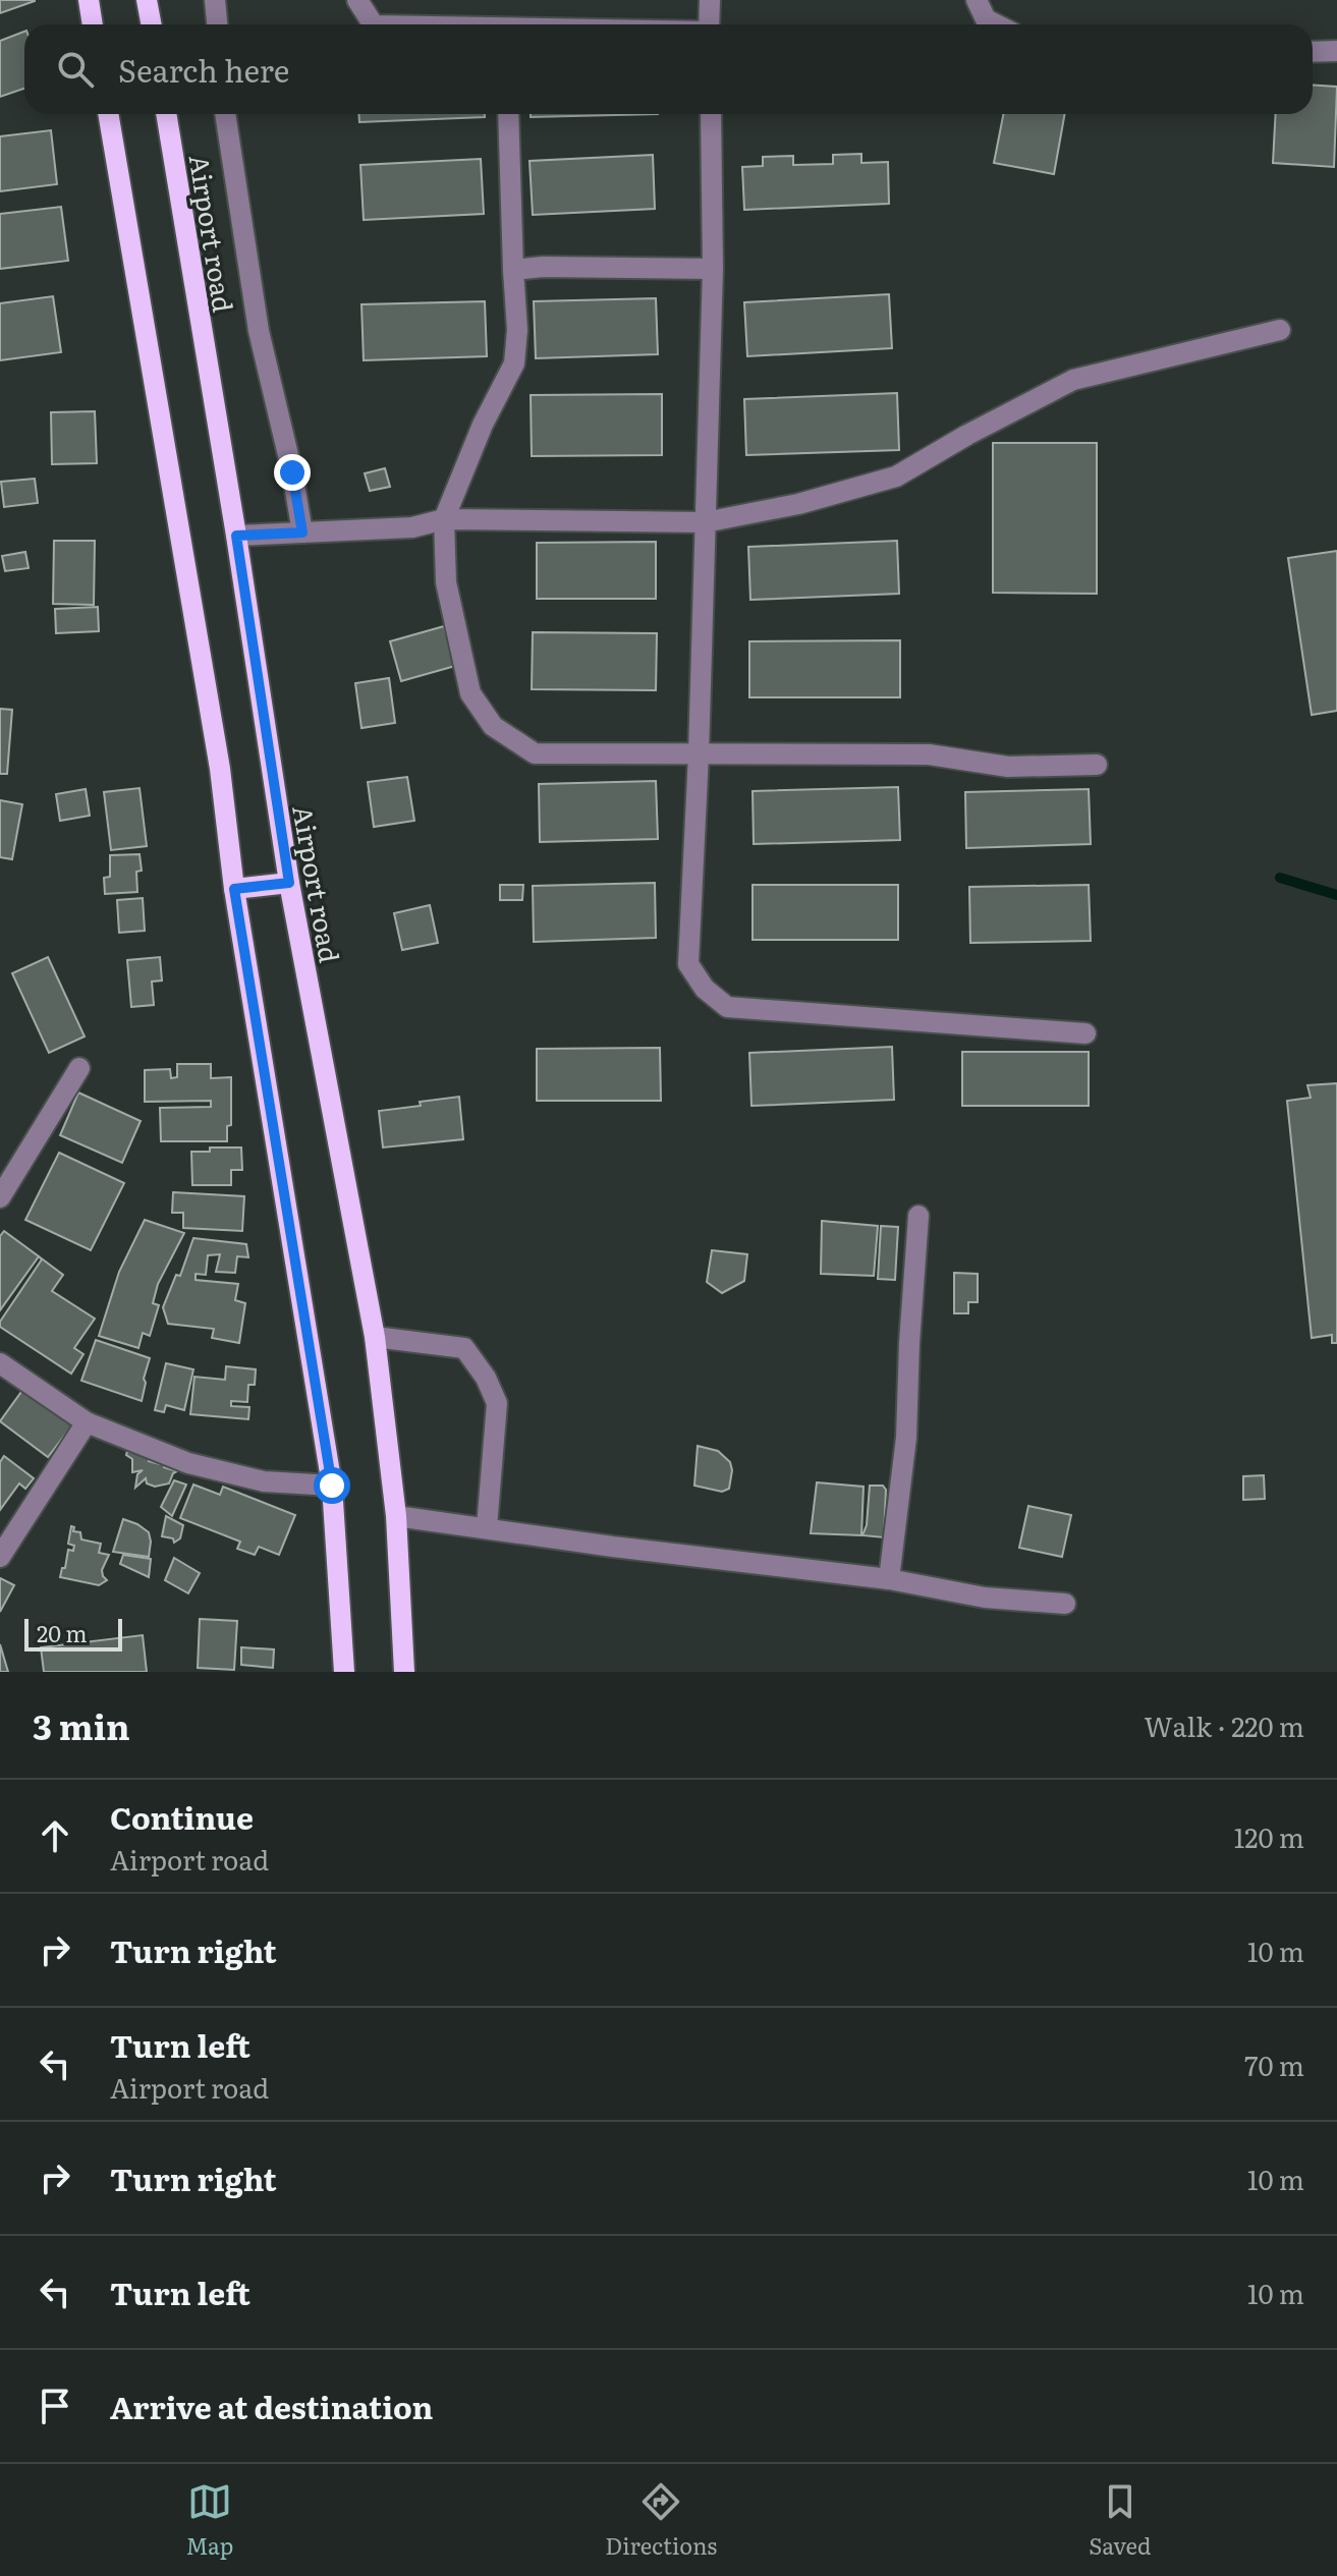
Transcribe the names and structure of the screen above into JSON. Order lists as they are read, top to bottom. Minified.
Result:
{"streets":{"main road":["Airport road"]},"scale_bar":"20 m","page":{"search":"Search here","scale":"20 m","heading":["3 min","Walk · 220 m"],"list":[["Continue","Airport road","120 m"],["Turn right","10 m"],["Turn left","Airport road","70 m"],["Turn right","10 m"],["Turn left","10 m"],"Arrive at destination"],"nav":["Map","Directions","Saved"]}}
